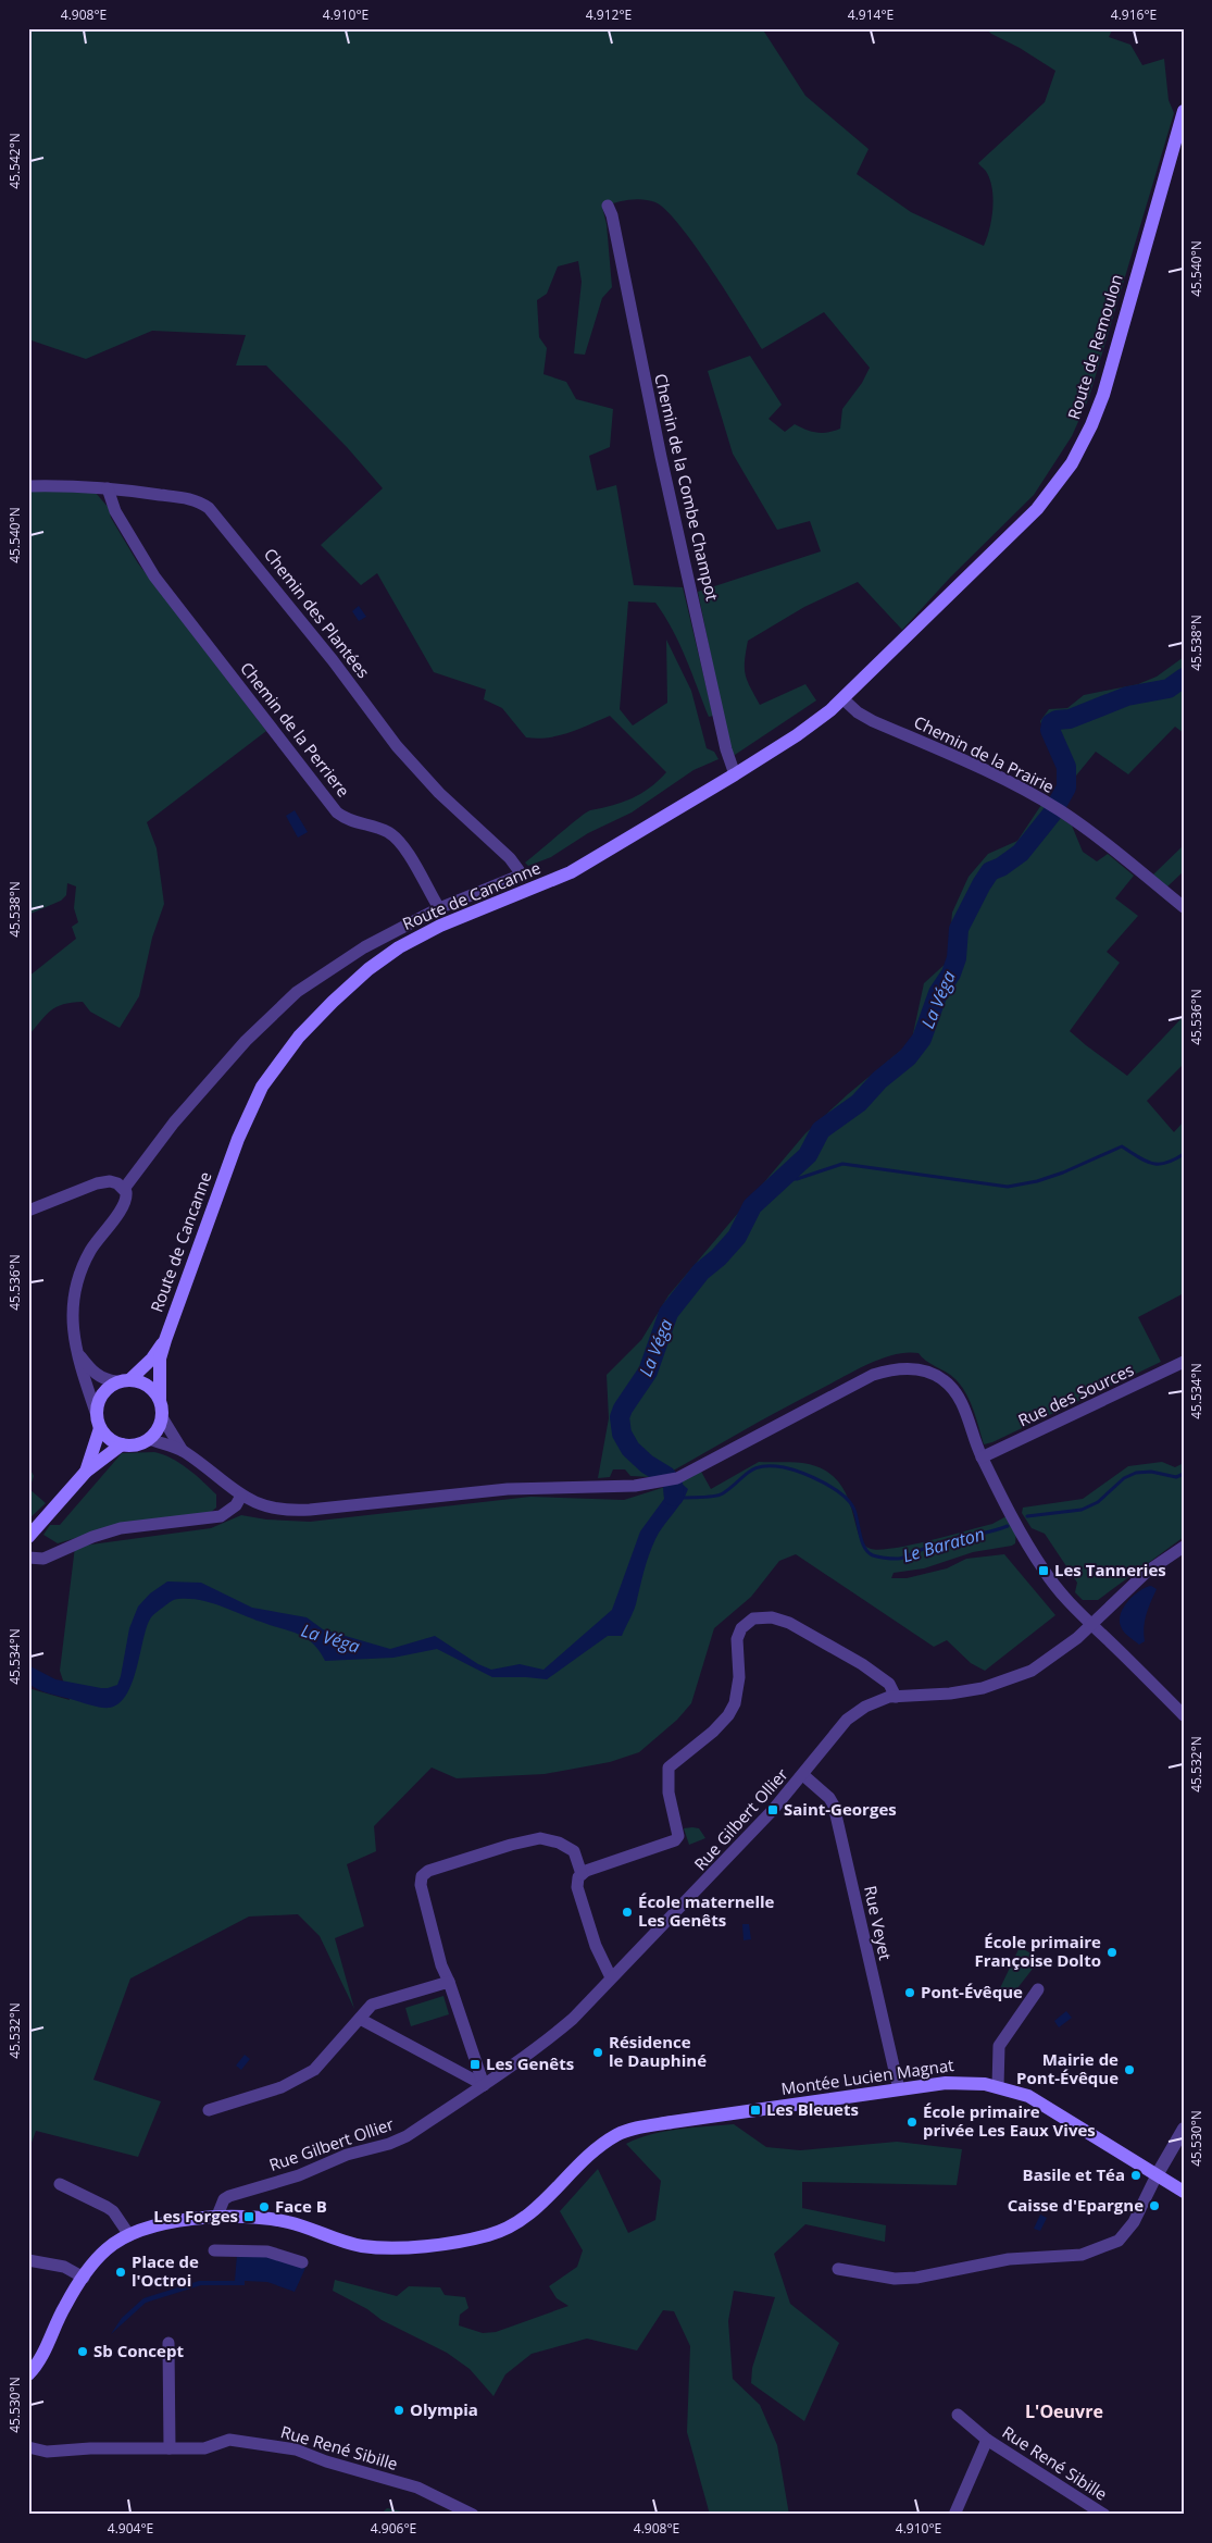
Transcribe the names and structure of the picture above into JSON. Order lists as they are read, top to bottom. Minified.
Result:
{"streets":{"main road":["Route de Remoulon","Route de Cancanne","Montée Lucien Magnat"],"street":["Chemin de la Combe Champot","Chemin des Plantées","Chemin de la Perriere","Chemin de la Prairie","Rue des Sources","Rue Gilbert Ollier","Rue Veyet","Rue René Sibille"]},"crossings":[["Route de Remoulon","Chemin de la Prairie"],["Route de Remoulon","Route de Cancanne"],["Chemin de la Combe Champot","Route de Cancanne"],["Chemin des Plantées","Chemin de la Perriere"],["Chemin de la Prairie","Route de Cancanne"],["Rue Gilbert Ollier","Rue Veyet"],["Rue Gilbert Ollier","Montée Lucien Magnat"],["Rue Veyet","Montée Lucien Magnat"]],"districts":["L'Oeuvre"],"water":["La Véga","Le Baraton"],"places":{"transit":["Les Tanneries","Saint-Georges","Les Genêts","Les Bleuets","Les Forges"],"other":["École maternelle Les Genêts","École primaire Françoise Dolto","Pont-Évêque","Résidence le Dauphiné","Mairie de Pont-Évêque","École primaire privée Les Eaux Vives","Basile et Téa","Caisse d'Epargne","Face B","Place de l'Octroi","Sb Concept","Olympia"]},"coordinates":["4.908°E","4.910°E","4.912°E","4.914°E","4.916°E","45.542°N","45.540°N","45.538°N","45.536°N","45.534°N","45.532°N","45.530°N","4.904°E","4.906°E"]}
